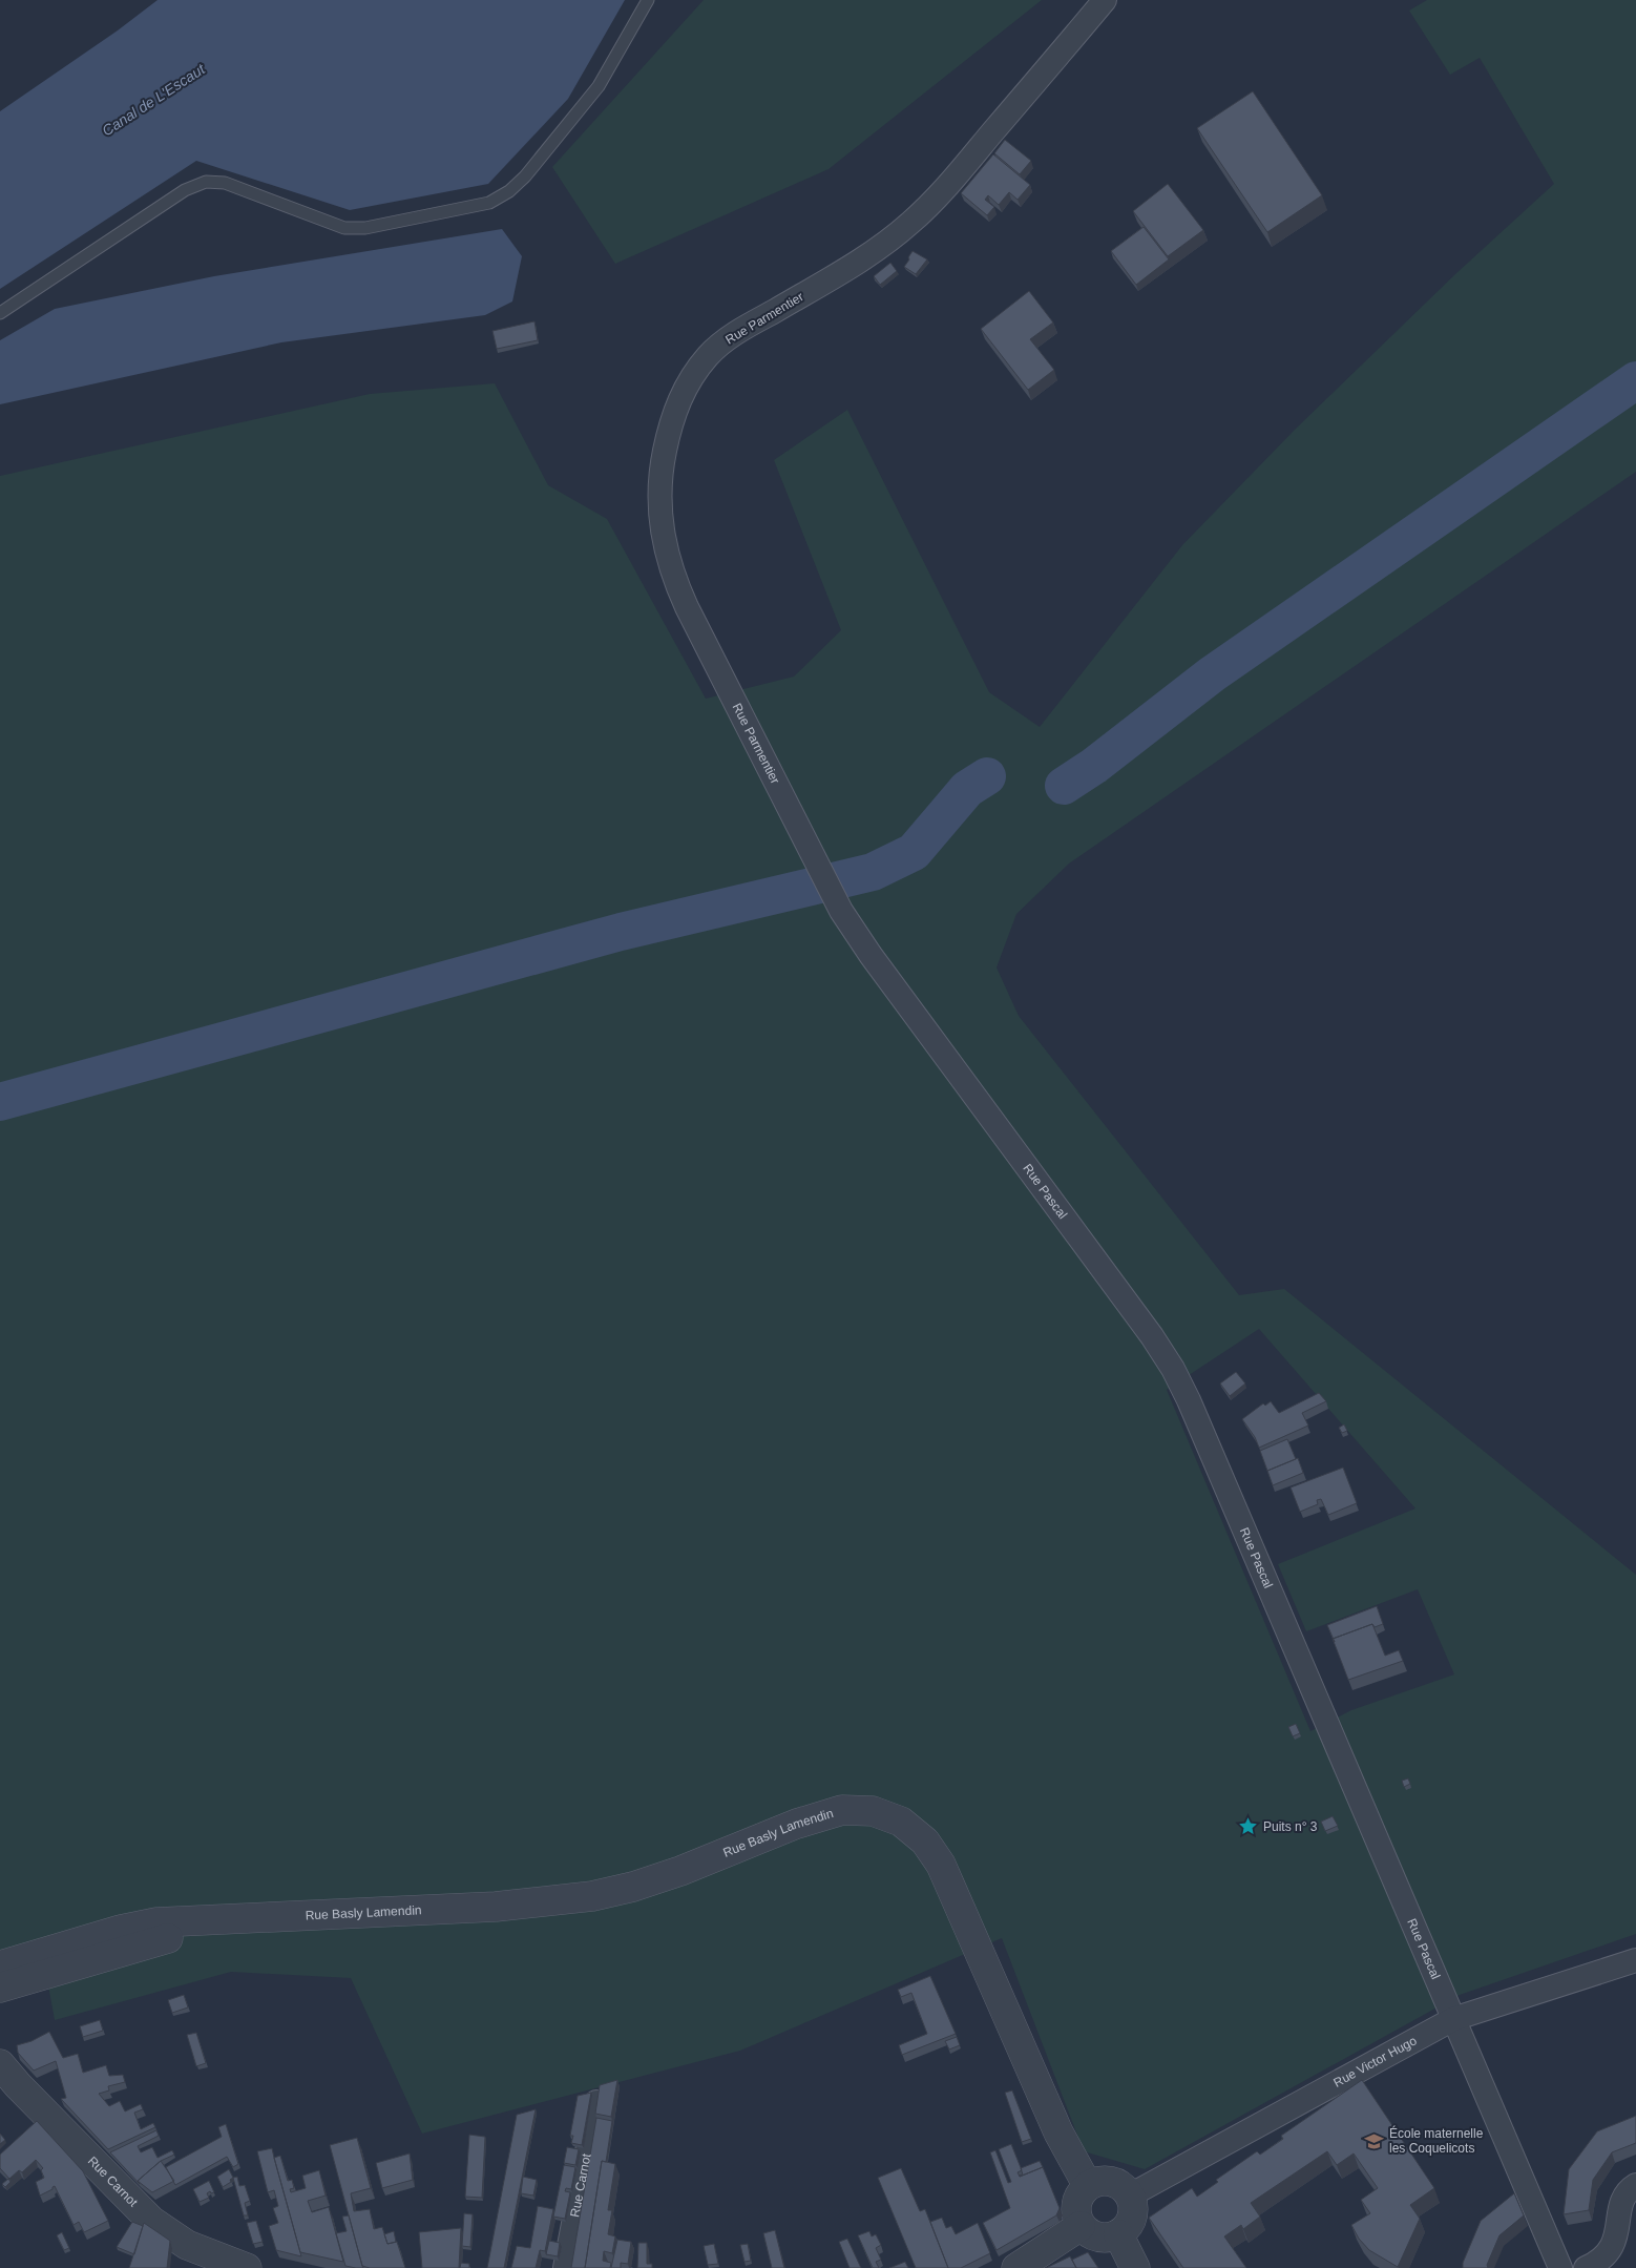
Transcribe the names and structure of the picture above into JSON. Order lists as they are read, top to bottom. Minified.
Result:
{"streets":{"street":["Rue Parmentier","Rue Pascal","Rue Basly Lamendin","Rue Victor Hugo","Rue Carnot"]},"crossings":[["Rue Parmentier","Rue Pascal"],["Rue Pascal","Rue Victor Hugo"],["Rue Basly Lamendin","Rue Victor Hugo"]],"water":["Canal de L'Escaut"],"places":{"place":["Puits n° 3"],"school or university":["École maternelle les Coquelicots"]}}
